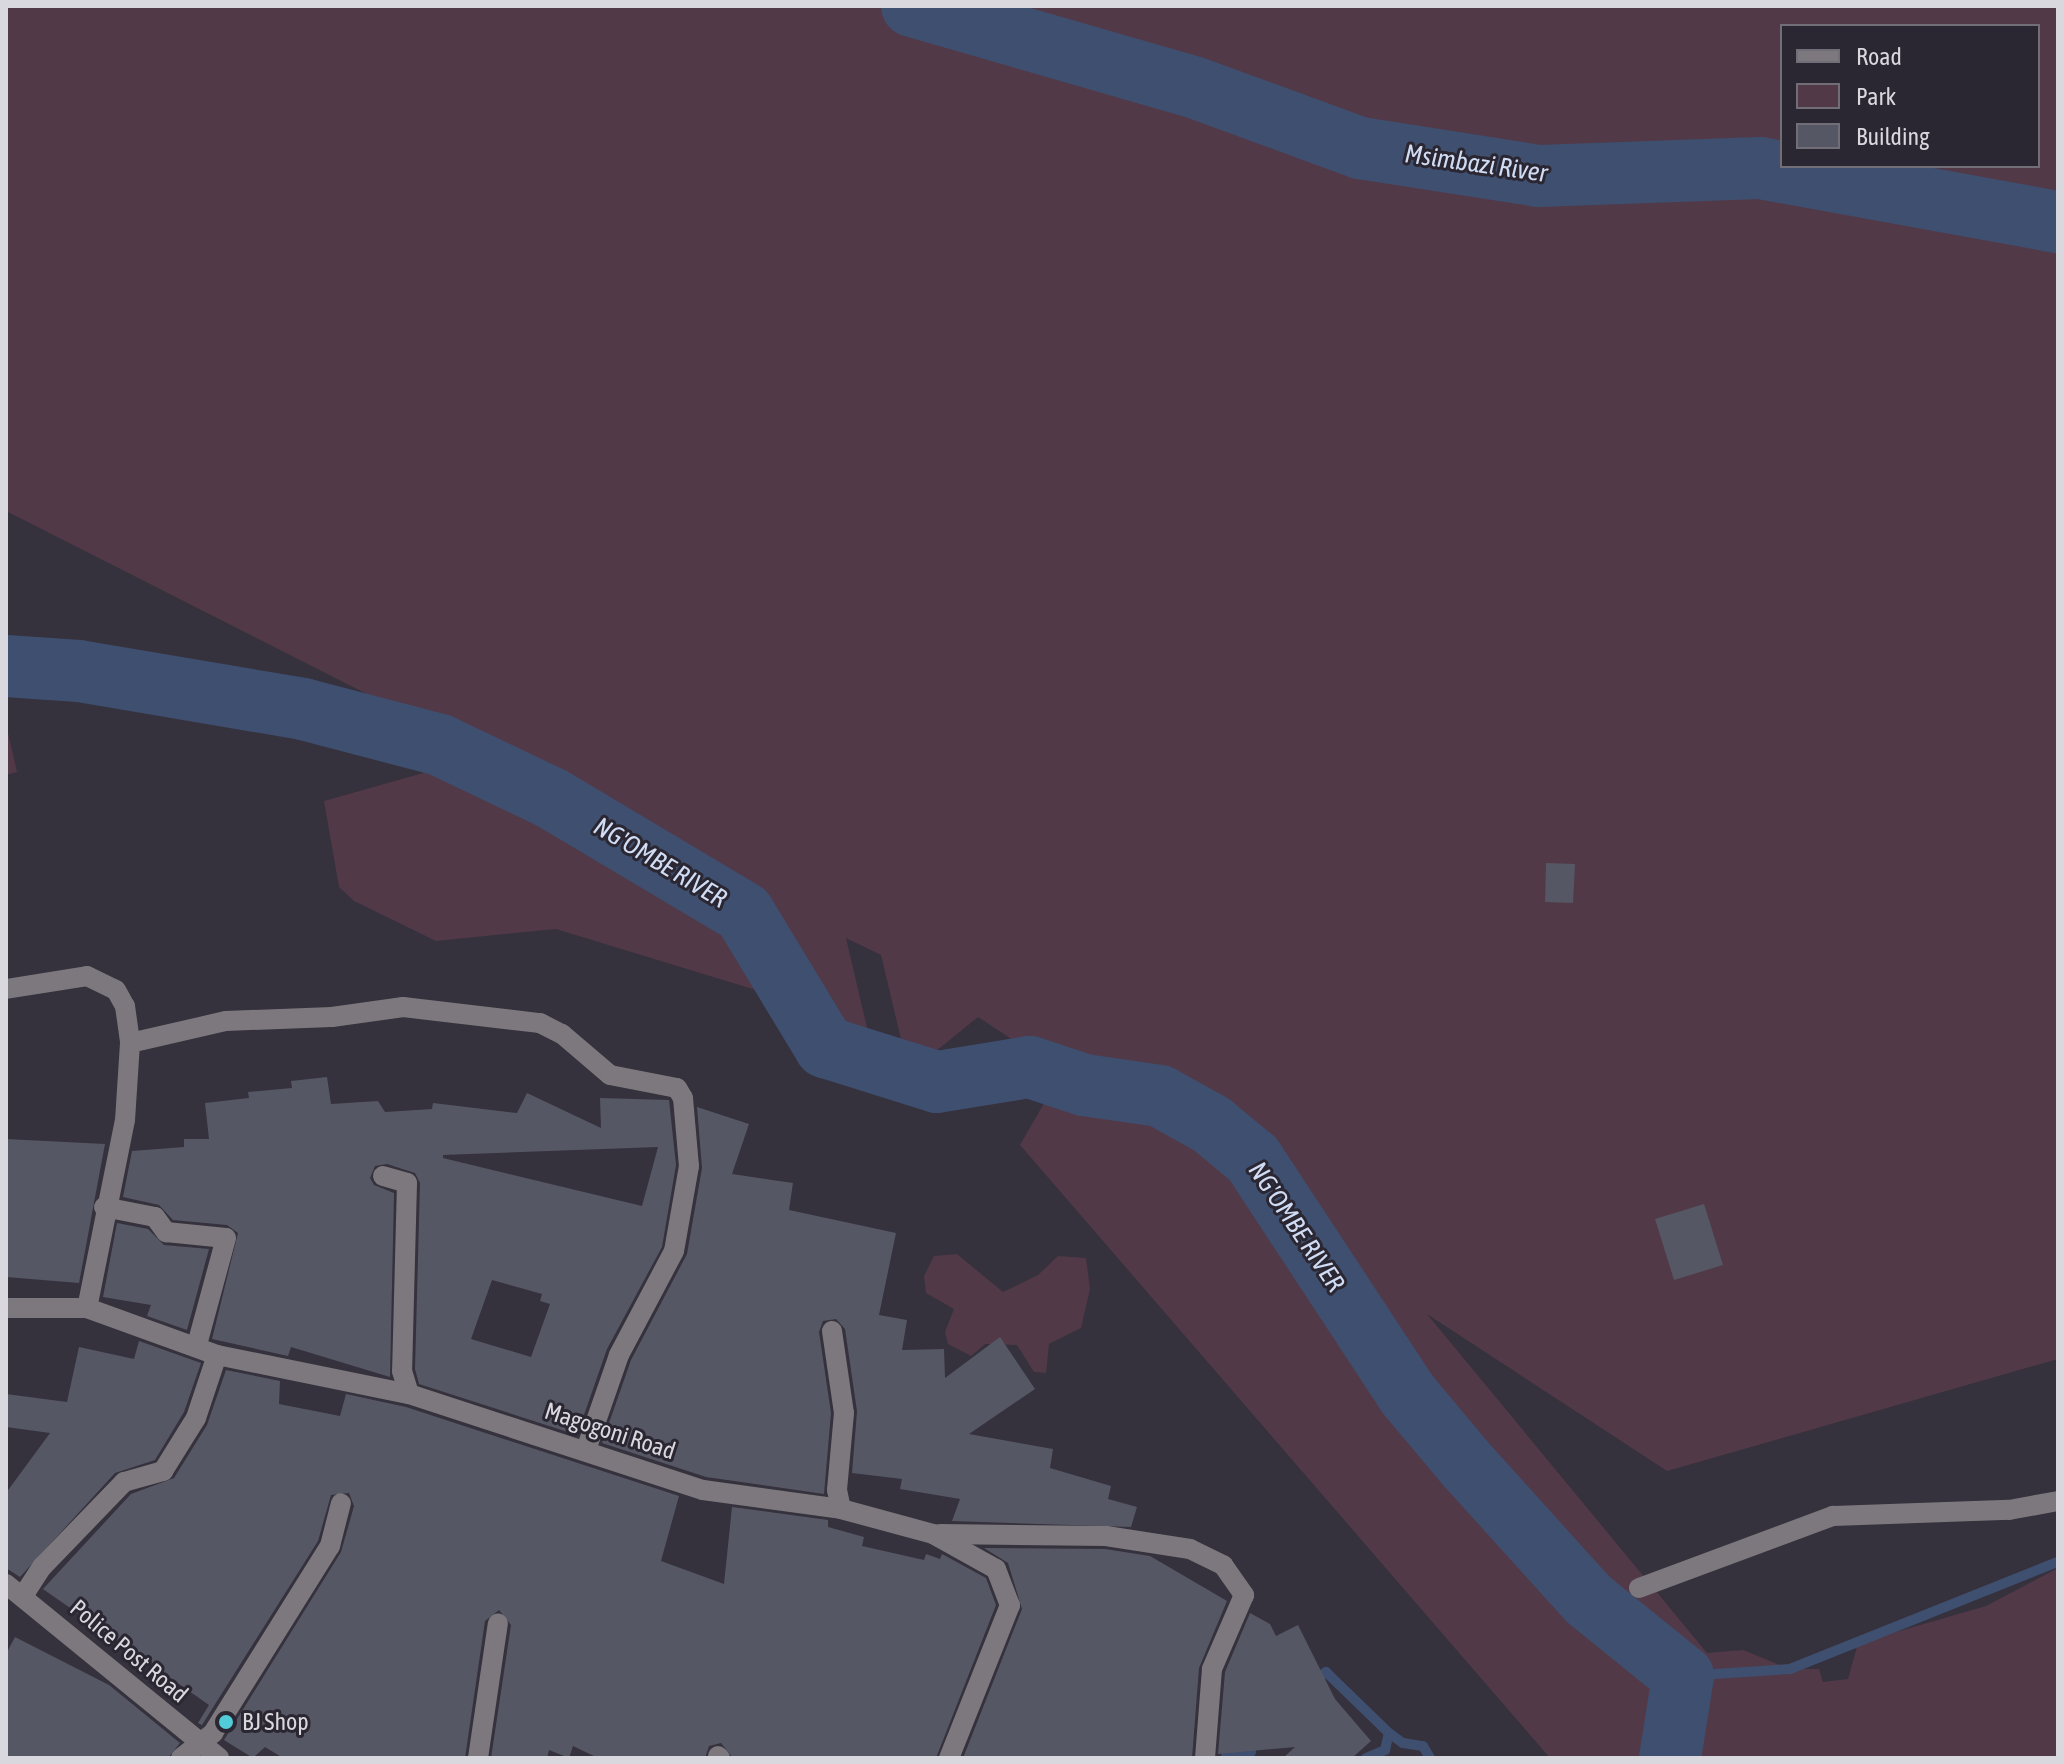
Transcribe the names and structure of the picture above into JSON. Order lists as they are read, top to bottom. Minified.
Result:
{"streets":{"street":["Magogoni Road","Police Post Road"]},"water":["Msimbazi River","NG'OMBE RIVER"],"places":["BJ Shop"],"legend":["Road","Park","Building"]}
